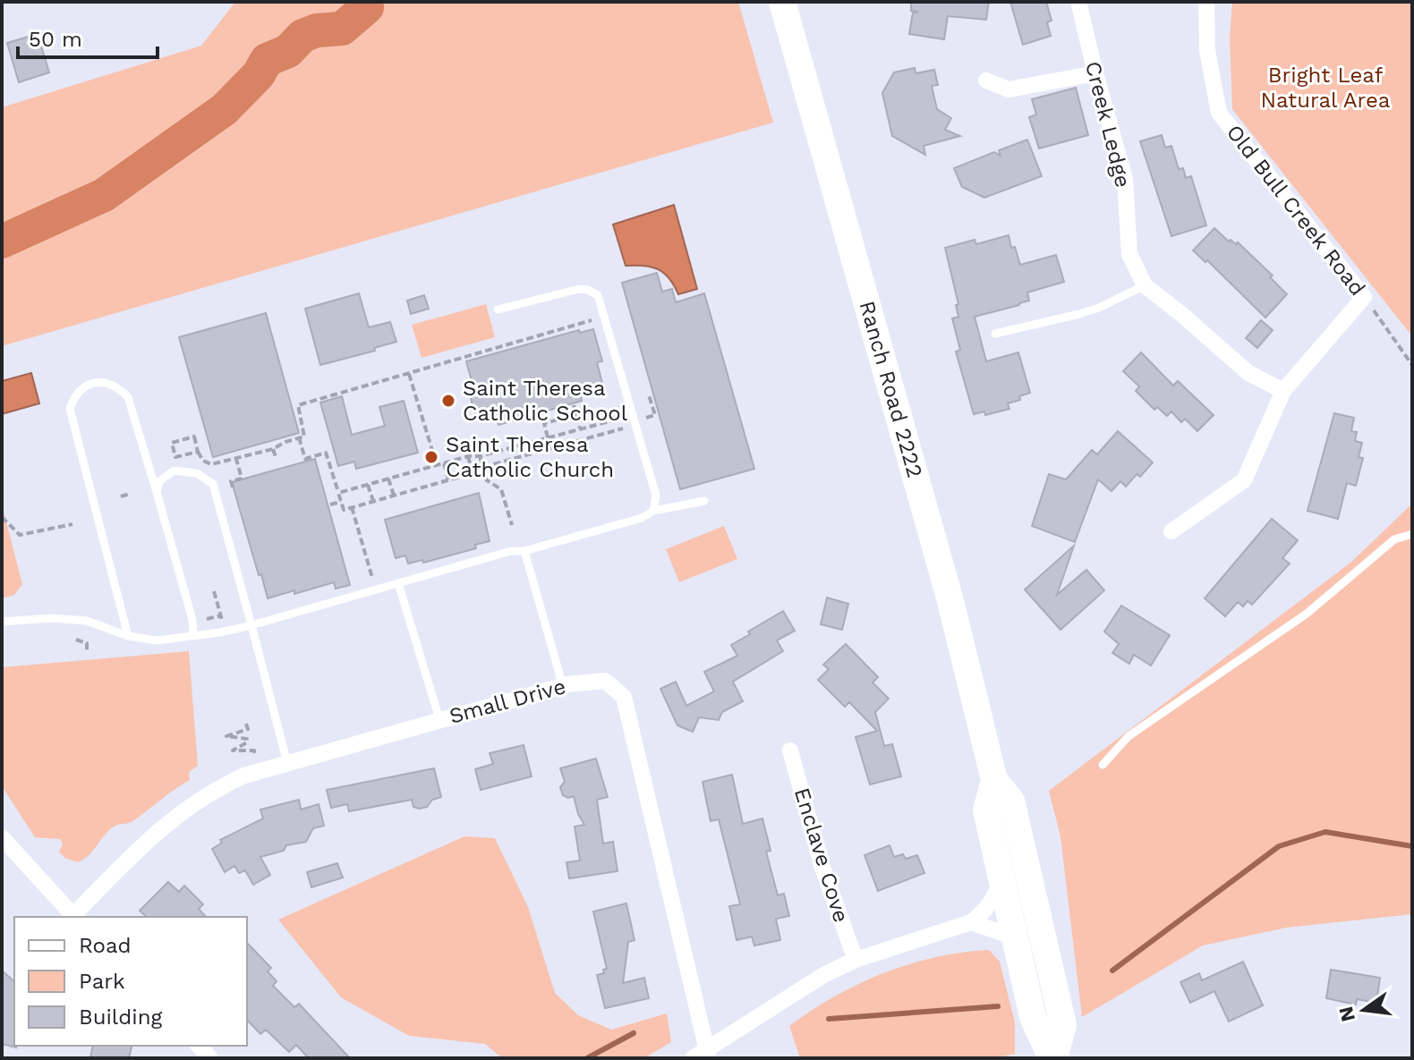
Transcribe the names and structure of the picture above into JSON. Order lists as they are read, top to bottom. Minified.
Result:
{"streets":{"main road":["Ranch Road 2222"],"street":["Creek Ledge","Old Bull Creek Road","Small Drive","Enclave Cove"]},"parks":["Bright Leaf Natural Area"],"places":["Saint Theresa Catholic School","Saint Theresa Catholic Church"],"legend":["Road","Park","Building"],"scale_bar":"50 m","north":"left"}
